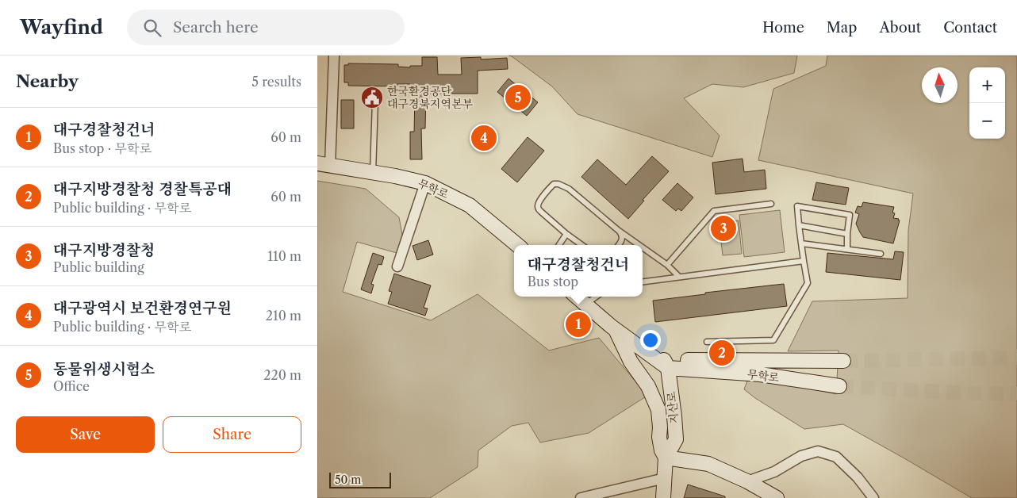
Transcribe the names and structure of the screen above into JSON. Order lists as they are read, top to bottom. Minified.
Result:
{"streets":{"main road":["무학로","지산로"]},"crossings":[["무학로","지산로"]],"places":{"public building":["한국환경공단 대구경북지역본부"]},"scale_bar":"50 m","north":"top","page":{"header":"Wayfind","search":"Search here","nav":["Home","Map","About","Contact"],"heading":["Nearby","5 results"],"map_buttons":["+","−"],"pins":["5","4","3","1","2"],"list":[{"mark":"1","name":"대구경찰청건너","note":"Bus stop · 무학로","value":"60 m"},{"mark":"2","name":"대구지방경찰청 경찰특공대","note":"Public building · 무학로","value":"60 m"},{"mark":"3","name":"대구지방경찰청","note":"Public building","value":"110 m"},{"mark":"4","name":"대구광역시 보건환경연구원","note":"Public building · 무학로","value":"210 m"},{"mark":"5","name":"동물위생시험소","note":"Office","value":"220 m"}],"popup":["대구경찰청건너","Bus stop"],"buttons":["Save","Share"],"scale":"50 m"}}
